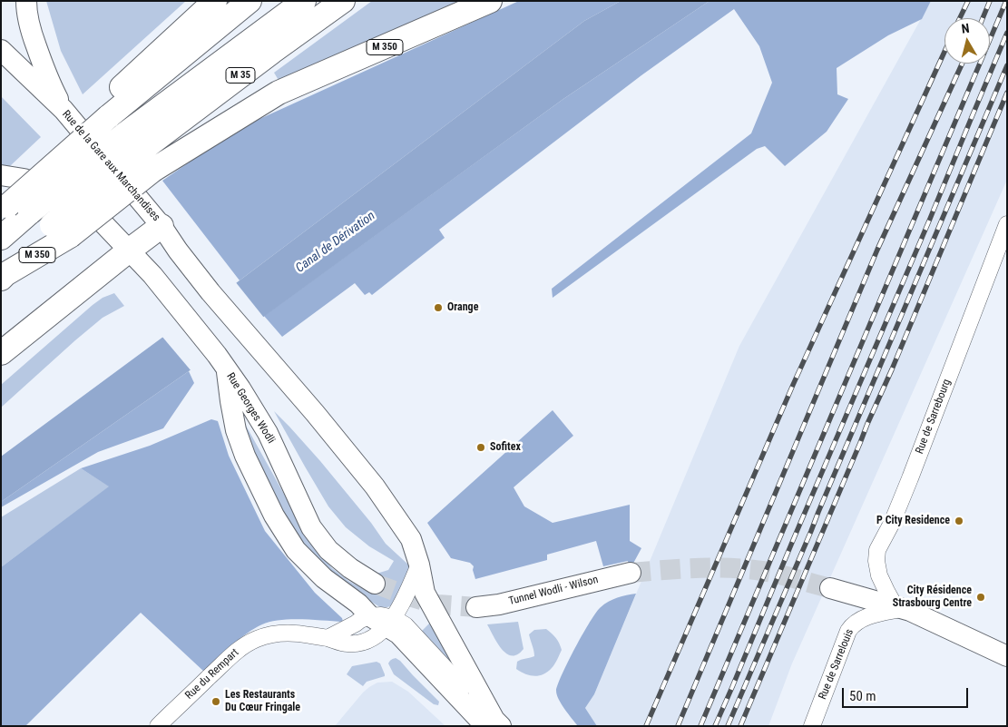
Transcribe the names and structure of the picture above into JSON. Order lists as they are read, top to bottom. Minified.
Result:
{"streets":{"highway":["M 350","M 35"],"main road":["Rue de la Gare aux Marchandises","Rue Georges Wodli","Tunnel Wodli - Wilson"],"street":["Rue de Sarrebourg","Rue de Sarrelouis","Rue du Rempart"]},"crossings":[["M 350","M 35"],["Rue de la Gare aux Marchandises","Rue Georges Wodli"],["Rue Georges Wodli","Rue du Rempart"],["Rue de Sarrebourg","Rue de Sarrelouis"]],"water":["Canal de Dérivation"],"places":["Orange","Sofitex","P City Residence","City Résidence Strasbourg Centre","Les Restaurants Du Cœur Fringale"],"scale_bar":"50 m","north":"top"}
